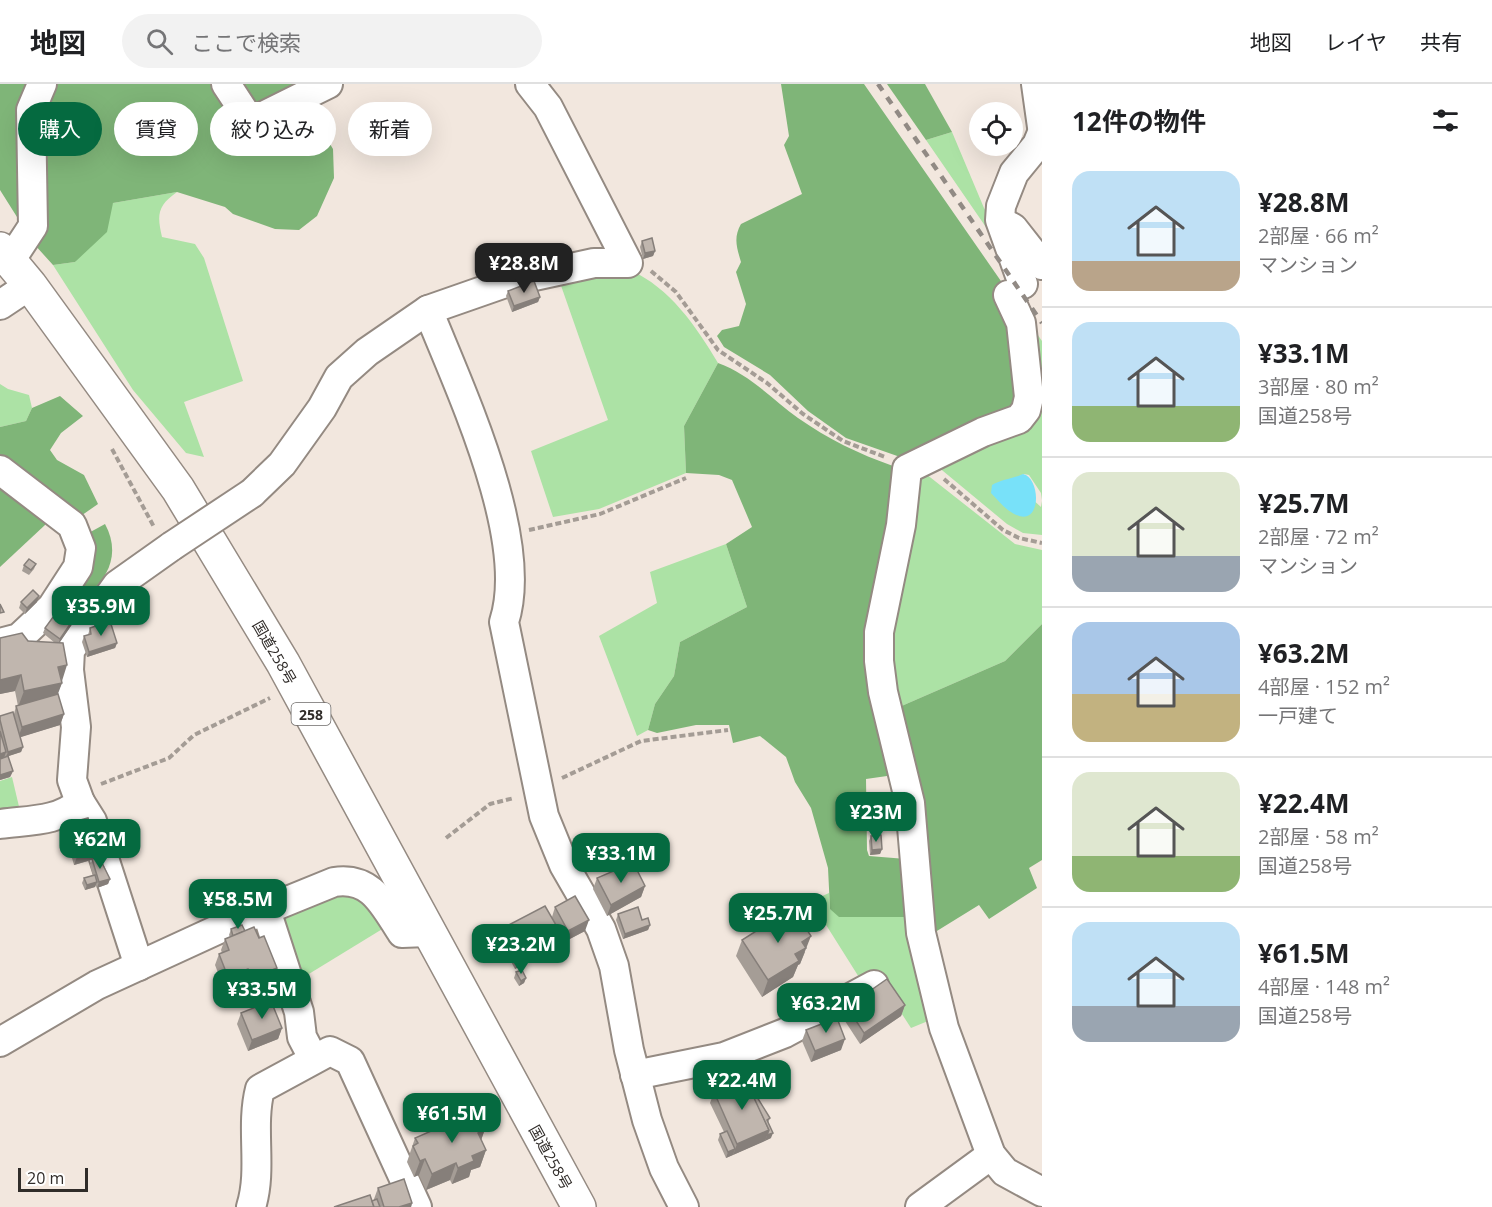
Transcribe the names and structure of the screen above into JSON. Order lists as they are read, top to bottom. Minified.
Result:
{"streets":{"highway":["国道258号","258"]},"scale_bar":"20 m","page":{"header":"地図","search":"ここで検索","nav":["地図","レイヤ","共有"],"heading":"12件の物件","chip":["購入","賃貸","絞り込み","新着"],"list":[{"name":"¥28.8M","note":"2部屋 · 66 m² · マンション"},{"name":"¥33.1M","note":"3部屋 · 80 m² · 国道258号"},{"name":"¥25.7M","note":"2部屋 · 72 m² · マンション"},{"name":"¥63.2M","note":"4部屋 · 152 m² · 一戸建て"},{"name":"¥22.4M","note":"2部屋 · 58 m² · 国道258号"},{"name":"¥61.5M","note":"4部屋 · 148 m² · 国道258号"}],"price":["¥28.8M","¥35.9M","¥23M","¥62M","¥33.1M","¥58.5M","¥25.7M","¥23.2M","¥33.5M","¥63.2M","¥22.4M","¥61.5M"],"scale":"20 m"}}
